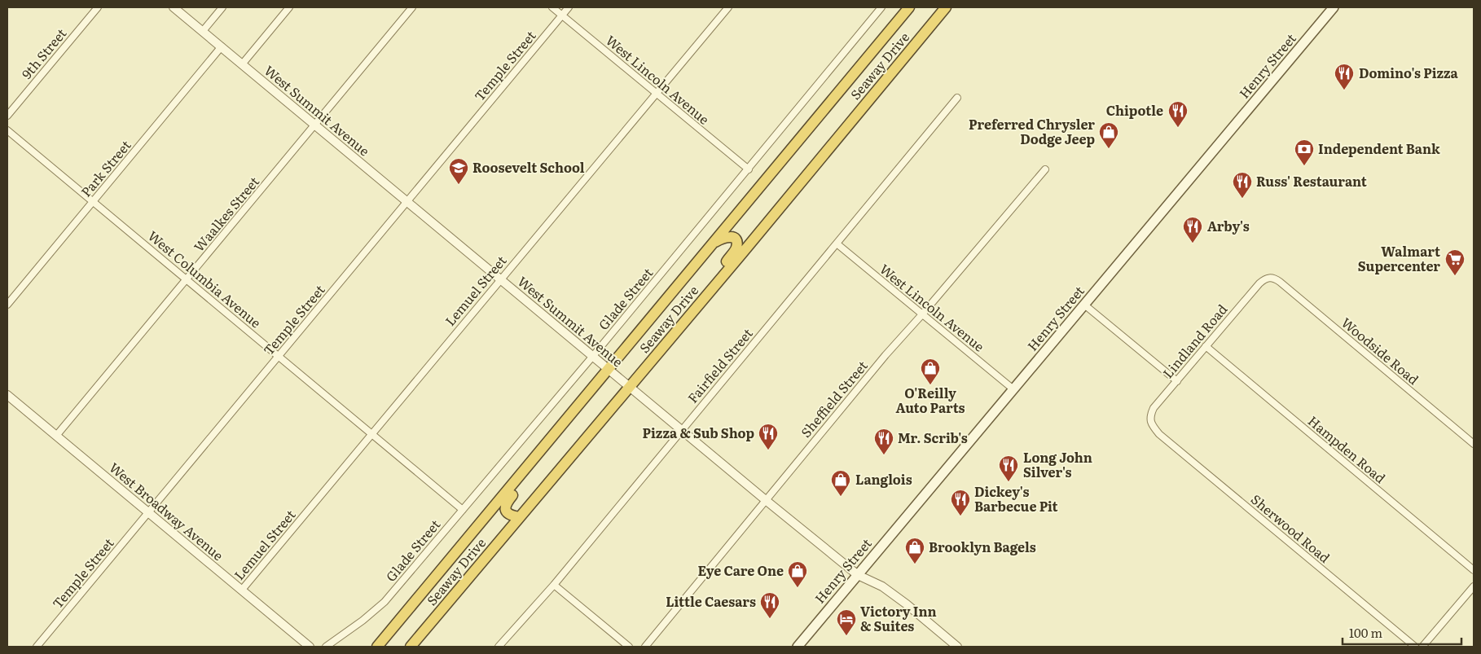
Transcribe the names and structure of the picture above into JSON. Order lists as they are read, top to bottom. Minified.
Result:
{"streets":{"highway":["Seaway Drive"],"main road":["Henry Street"],"street":["9th Street","Temple Street","West Lincoln Avenue","West Summit Avenue","Park Street","Waalkes Street","West Columbia Avenue","Lemuel Street","Glade Street","Lindland Road","Woodside Road","Fairfield Street","Sheffield Street","Hampden Road","West Broadway Avenue","Sherwood Road"]},"crossings":[["Temple Street","West Lincoln Avenue"],["Temple Street","West Summit Avenue"],["Temple Street","West Columbia Avenue"],["Temple Street","West Broadway Avenue"],["Seaway Drive","West Summit Avenue"],["Henry Street","West Lincoln Avenue"],["Henry Street","West Summit Avenue"],["West Lincoln Avenue","Lemuel Street"],["West Lincoln Avenue","Glade Street"],["West Lincoln Avenue","Fairfield Street"],["West Lincoln Avenue","Sheffield Street"],["West Summit Avenue","Park Street"],["West Summit Avenue","Waalkes Street"],["West Summit Avenue","Lemuel Street"],["West Summit Avenue","Glade Street"],["West Summit Avenue","Fairfield Street"],["West Summit Avenue","Sheffield Street"],["Park Street","West Columbia Avenue"],["Waalkes Street","West Columbia Avenue"],["Waalkes Street","West Broadway Avenue"],["West Columbia Avenue","Lemuel Street"],["West Columbia Avenue","Glade Street"],["Lemuel Street","West Broadway Avenue"],["Lindland Road","Woodside Road"],["Lindland Road","Hampden Road"],["Lindland Road","Sherwood Road"]],"places":{"restaurant":["Domino's Pizza","Chipotle","Russ' Restaurant","Arby's","Pizza & Sub Shop","Mr. Scrib's","Long John Silver's","Dickey's Barbecue Pit","Little Caesars"],"shop":["Preferred Chrysler Dodge Jeep","O'Reilly Auto Parts","Langlois","Brooklyn Bagels","Eye Care One"],"bank":["Independent Bank"],"school or university":["Roosevelt School"],"supermarket":["Walmart Supercenter"],"hotel":["Victory Inn & Suites"]},"scale_bar":"100 m"}
